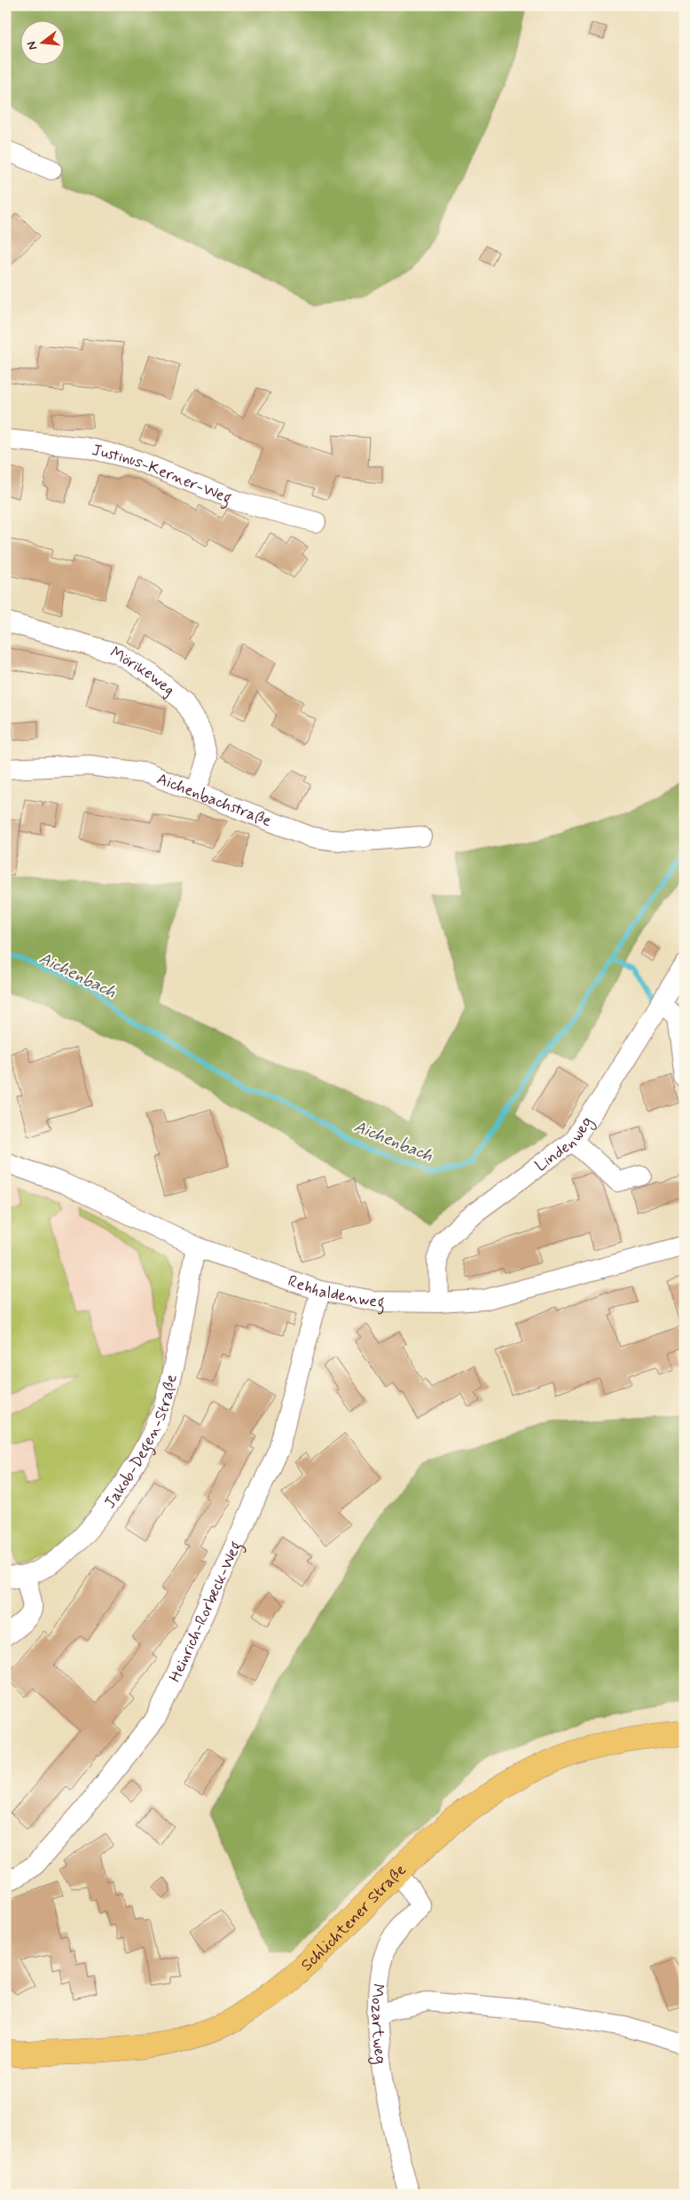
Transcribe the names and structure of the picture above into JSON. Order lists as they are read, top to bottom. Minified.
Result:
{"streets":{"main road":["Schlichtener Straße"],"street":["Justinus-Kerner-Weg","Mörikeweg","Aichenbachstraße","Lindenweg","Rehhaldenweg","Jakob-Degen-Straße","Heinrich-Rorbeck-Weg","Mozartweg"]},"crossings":[["Mörikeweg","Aichenbachstraße"],["Lindenweg","Rehhaldenweg"],["Rehhaldenweg","Jakob-Degen-Straße"],["Rehhaldenweg","Heinrich-Rorbeck-Weg"],["Schlichtener Straße","Mozartweg"]],"water":["Aichenbach"],"north":"left"}
